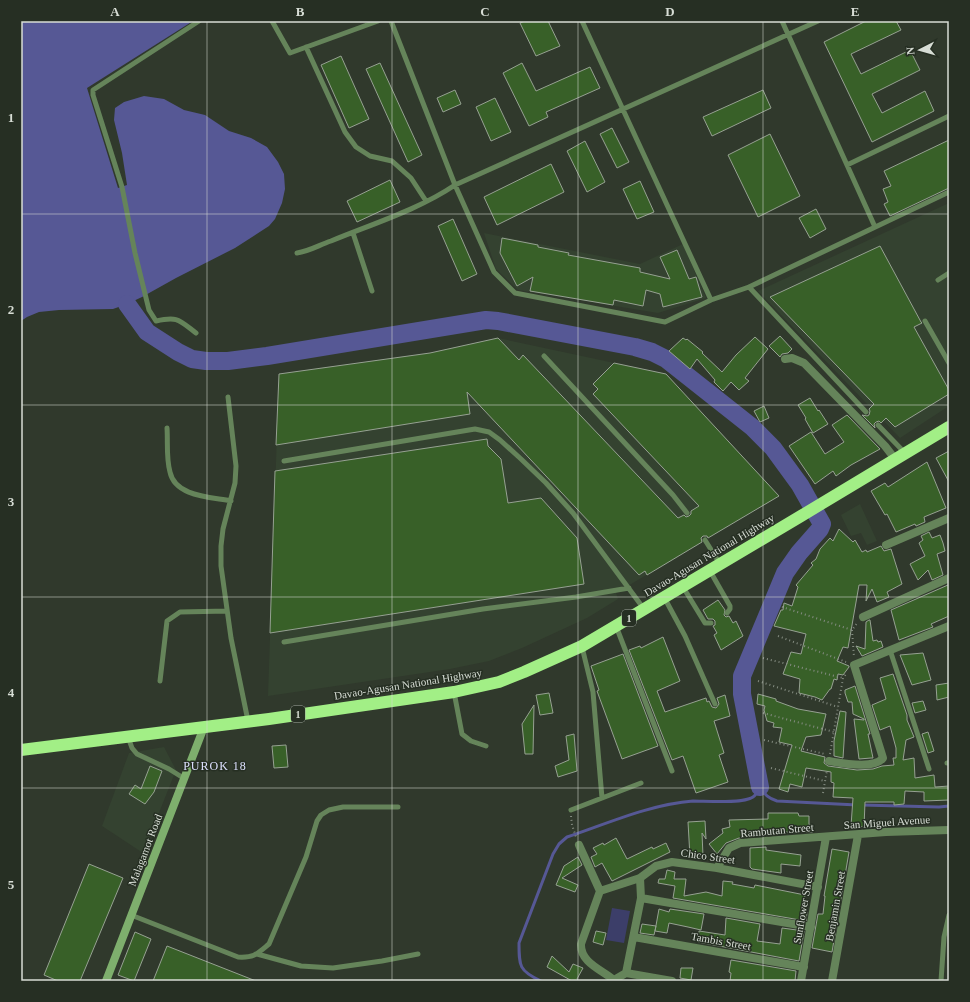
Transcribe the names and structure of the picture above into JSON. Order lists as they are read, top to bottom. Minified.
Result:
{"streets":{"highway":["Davao-Agusan National Highway","1"],"street":["San Miguel Avenue","Rambutan Street","Malagamot Road","Chico Street","Benjamin Street","Sunflower Street","Tambis Street"]},"crossings":[["Davao-Agusan National Highway","Malagamot Road"],["San Miguel Avenue","Rambutan Street"],["San Miguel Avenue","Benjamin Street"],["San Miguel Avenue","Sunflower Street"],["Rambutan Street","Chico Street"],["Rambutan Street","Sunflower Street"],["Chico Street","Sunflower Street"],["Sunflower Street","Tambis Street"]],"districts":["PUROK 18"],"north":"left","grid":{"columns":["A","B","C","D","E"],"rows":["1","2","3","4","5"]}}
